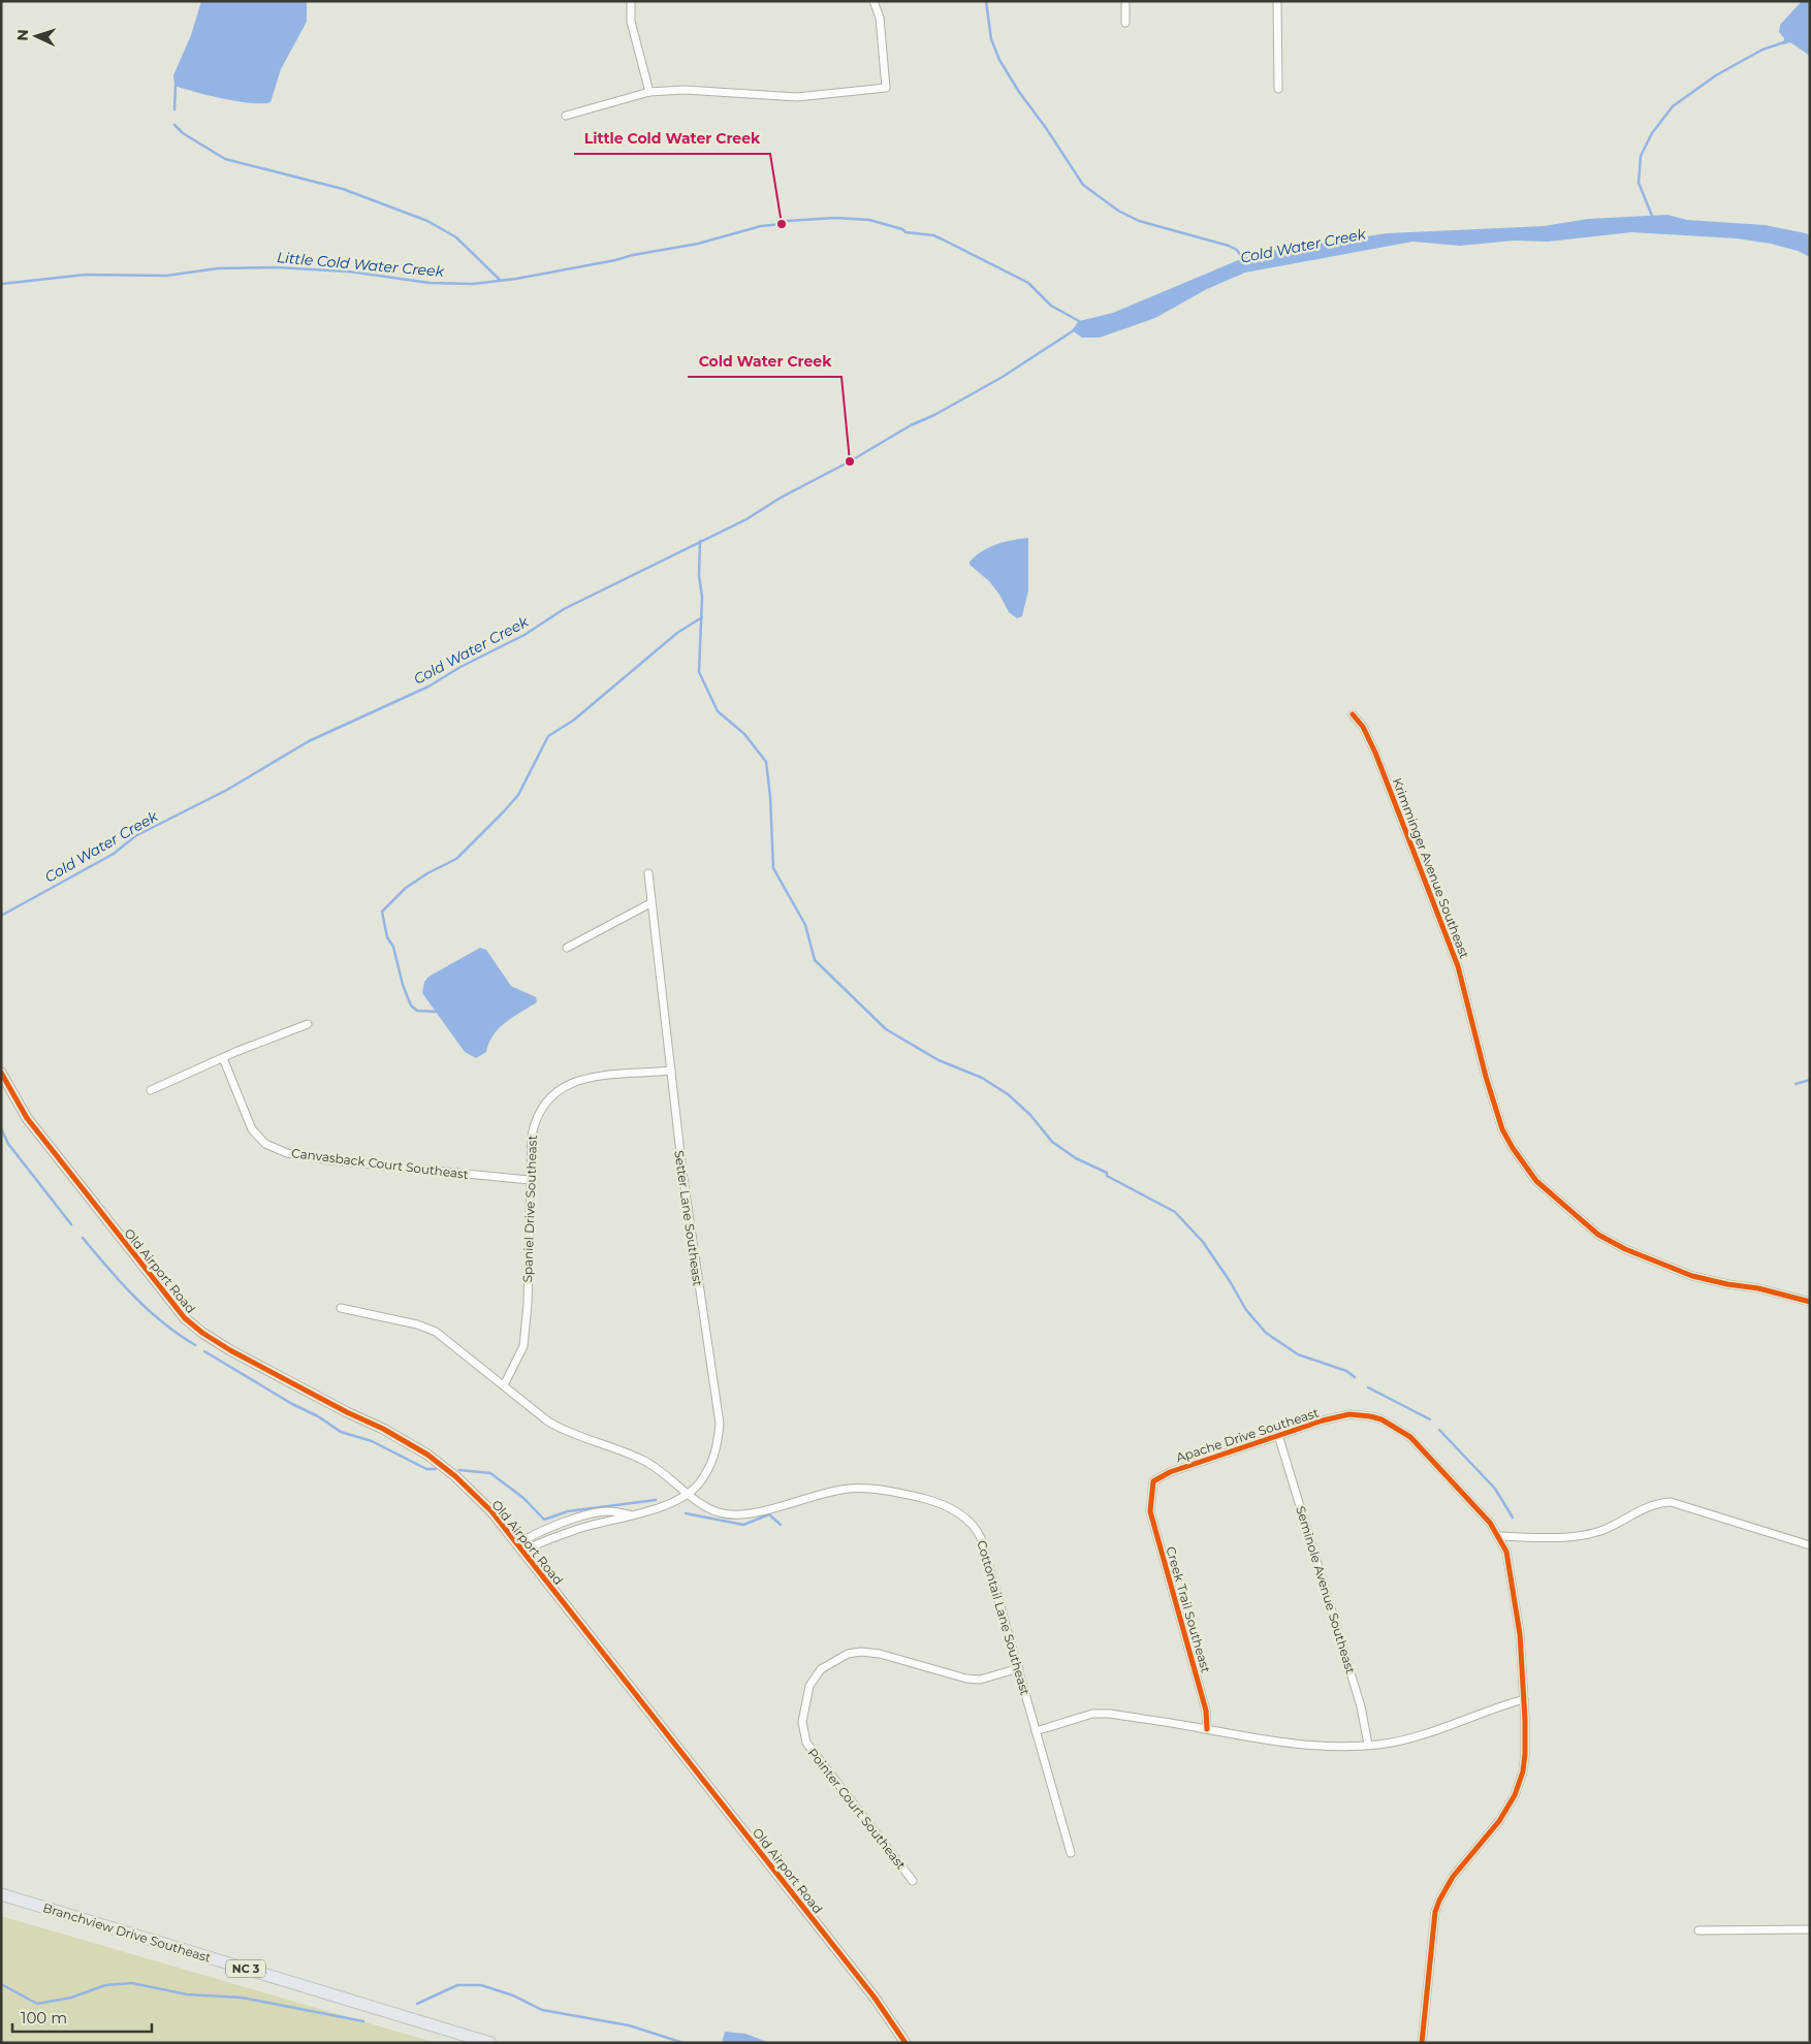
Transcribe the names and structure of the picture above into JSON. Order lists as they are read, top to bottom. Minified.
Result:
{"streets":{"main road":["Branchview Drive Southeast","NC 3"],"street":["Krimminger Avenue Southeast","Canvasback Court Southeast","Spaniel Drive Southeast","Setter Lane Southeast","Old Airport Road","Apache Drive Southeast","Seminole Avenue Southeast","Creek Trail Southeast","Cottontail Lane Southeast","Pointer Court Southeast"]},"crossings":[["Canvasback Court Southeast","Spaniel Drive Southeast"],["Spaniel Drive Southeast","Setter Lane Southeast"],["Spaniel Drive Southeast","Cottontail Lane Southeast"],["Setter Lane Southeast","Old Airport Road"],["Setter Lane Southeast","Cottontail Lane Southeast"],["Apache Drive Southeast","Seminole Avenue Southeast"],["Apache Drive Southeast","Creek Trail Southeast"],["Cottontail Lane Southeast","Pointer Court Southeast"]],"water":["Cold Water Creek","Little Cold Water Creek"],"places":["Little Cold Water Creek","Cold Water Creek"],"scale_bar":"100 m","north":"left"}
